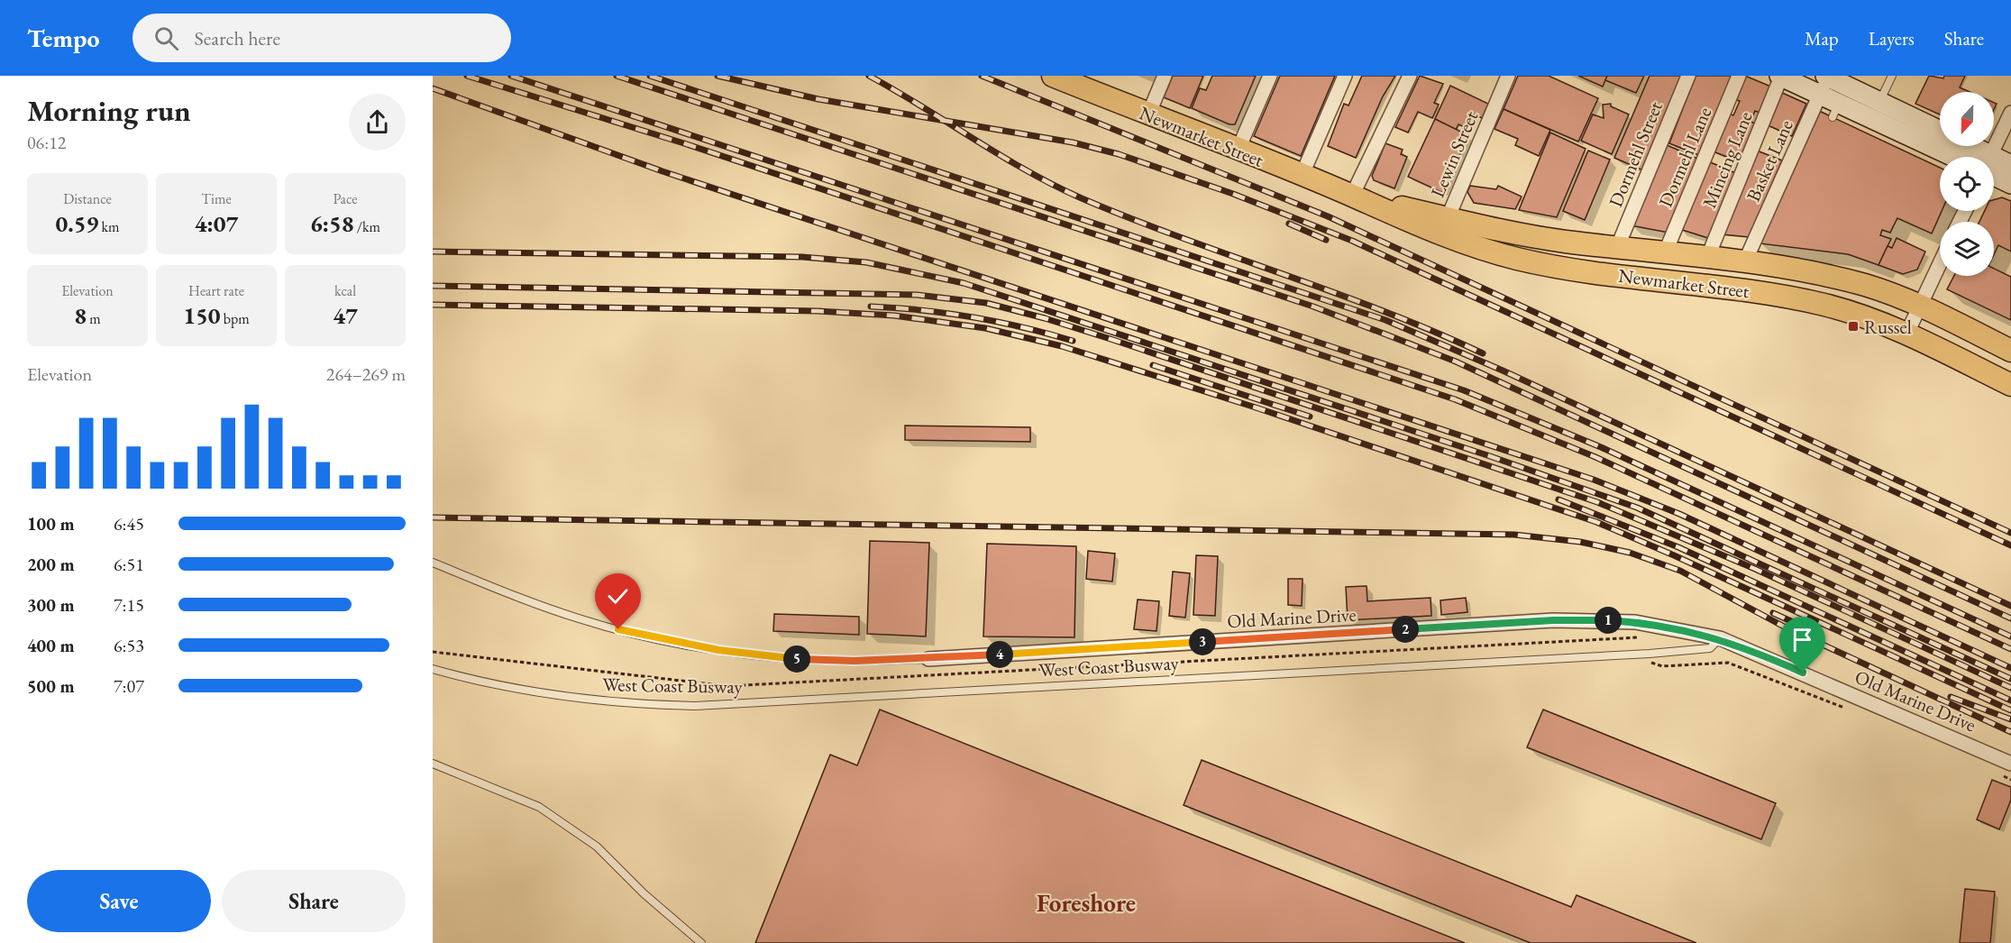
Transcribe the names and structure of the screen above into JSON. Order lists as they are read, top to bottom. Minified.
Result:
{"streets":{"main road":["Newmarket Street"],"street":["Lewin Street","Dormehl Street","Dormehl Lane","Mincing Lane","Basket Lane","Old Marine Drive"],"lane":["West Coast Busway"]},"crossings":[["Newmarket Street","Lewin Street"],["Newmarket Street","Dormehl Street"],["Newmarket Street","Dormehl Lane"],["Newmarket Street","Mincing Lane"],["Newmarket Street","Basket Lane"],["Old Marine Drive","West Coast Busway"]],"districts":["Foreshore"],"places":{"transit":["Russel"]},"north":"bottom","page":{"header":"Tempo","search":"Search here","nav":["Map","Layers","Share"],"heading":["Morning run","06:12"],"stats":[["Distance","0.59 km"],["Time","4:07"],["Pace","6:58 /km"],["Elevation","8 m"],["Heart rate","150 bpm"],["kcal","47"]],"chart":["Elevation","264–269 m"],"list":[{"name":"100 m","note":"6:45"},{"name":"200 m","note":"6:51"},{"name":"300 m","note":"7:15"},{"name":"400 m","note":"6:53"},{"name":"500 m","note":"7:07"}],"pins":["1","2","3","4","5"],"buttons":["Save","Share"]}}
